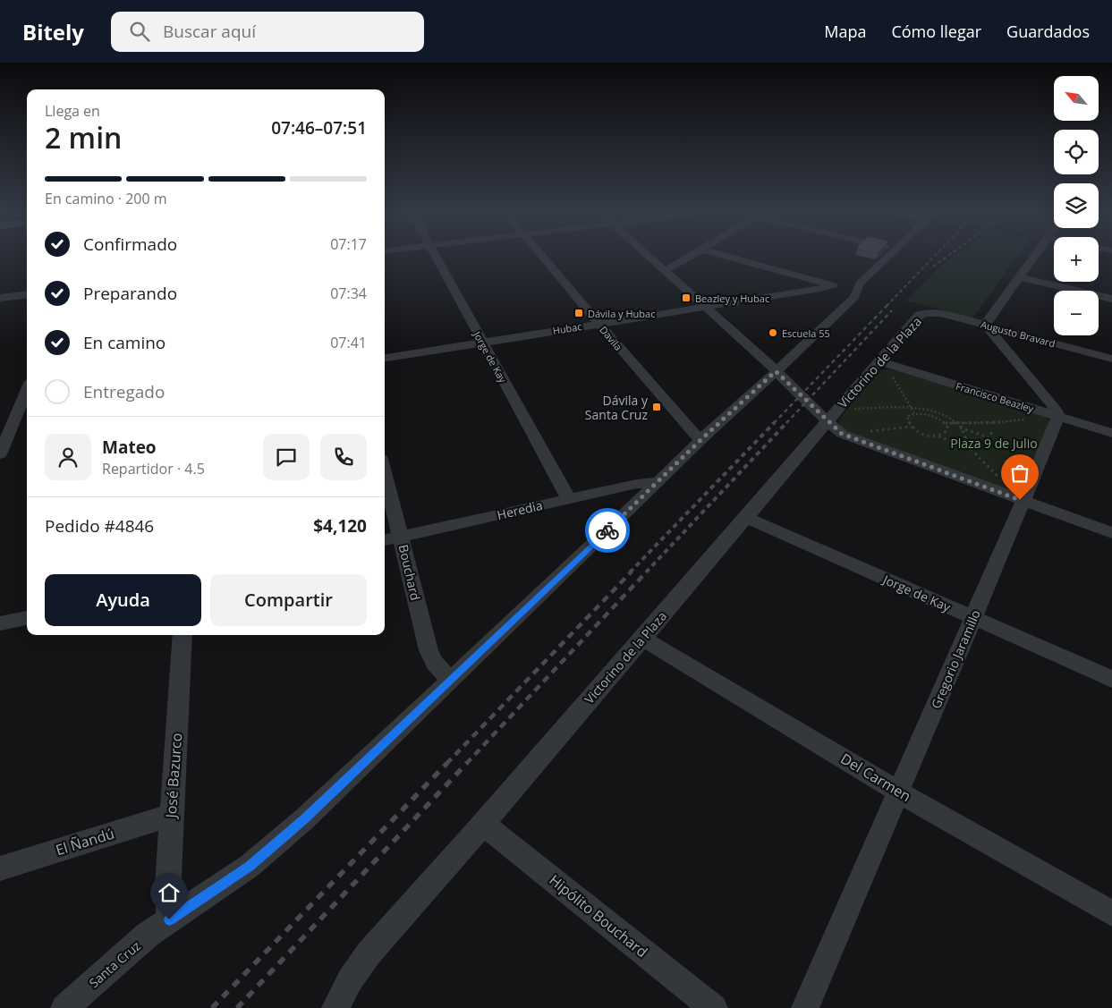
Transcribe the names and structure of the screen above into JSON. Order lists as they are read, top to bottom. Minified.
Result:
{"streets":{"street":["Hubac","Augusto Bravard","Davila","Jorge de Kay","Victorino de la Plaza","Francisco Beazley","Heredia","Bouchard","Gregorio Jaramillo","José Bazurco","Del Carmen","El Ñandú","Hipólito Bouchard","Santa Cruz"]},"crossings":[["Hubac","Davila"],["Hubac","Jorge de Kay"],["Hubac","Santa Cruz"],["Augusto Bravard","Victorino de la Plaza"],["Davila","Santa Cruz"],["Jorge de Kay","Victorino de la Plaza"],["Jorge de Kay","Heredia"],["Jorge de Kay","Gregorio Jaramillo"],["Victorino de la Plaza","Francisco Beazley"],["Victorino de la Plaza","Del Carmen"],["Victorino de la Plaza","Hipólito Bouchard"],["Francisco Beazley","Gregorio Jaramillo"],["Heredia","Bouchard"],["Heredia","Santa Cruz"],["Bouchard","Santa Cruz"],["Gregorio Jaramillo","Del Carmen"],["José Bazurco","El Ñandú"],["José Bazurco","Santa Cruz"]],"parks":["Plaza 9 de Julio"],"places":{"transit":["Beazley y Hubac","Dávila y Hubac","Dávila y Santa Cruz"],"other":["Escuela 55"]},"north":"top left","page":{"header":"Bitely","search":"Buscar aquí","nav":["Mapa","Cómo llegar","Guardados"],"map_buttons":["+","−"],"heading":["2 min","Llega en","07:46–07:51"],"panel":["Mateo","Repartidor · 4.5","Pedido #4846","$4,120"],"bar":"En camino · 200 m","list":[["Confirmado","07:17"],["Preparando","07:34"],["En camino","07:41"],"Entregado"],"buttons":["Ayuda","Compartir"]}}
